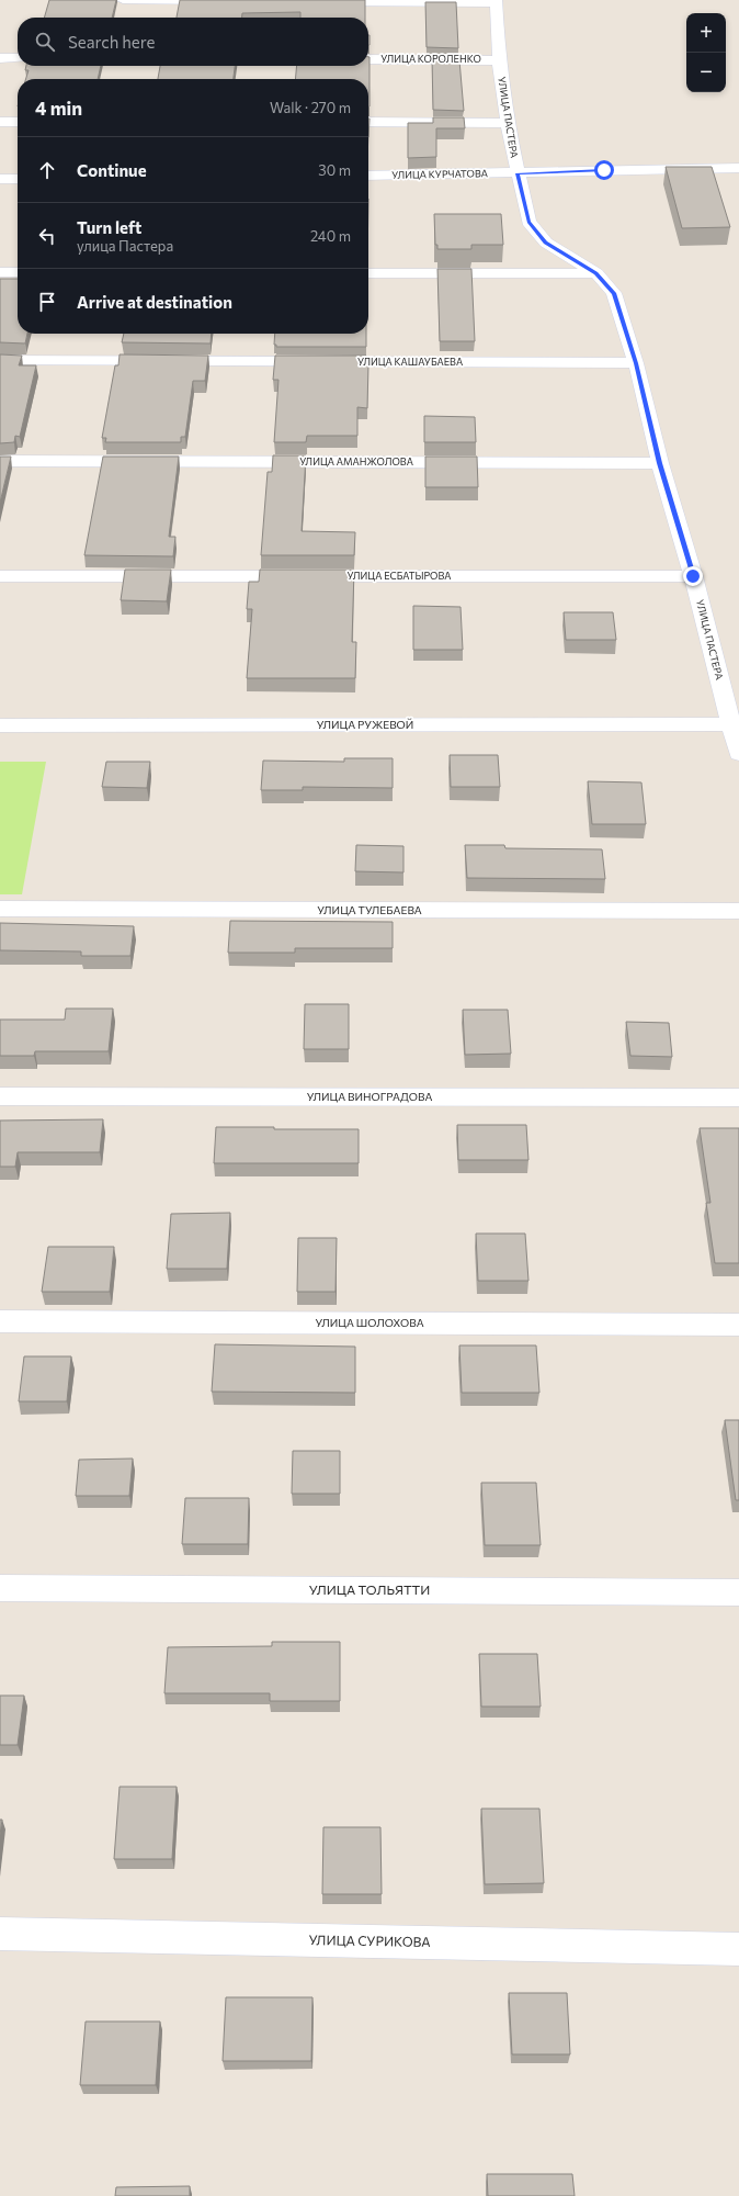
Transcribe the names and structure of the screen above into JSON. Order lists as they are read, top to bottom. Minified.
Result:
{"streets":{"street":["УЛИЦА КОРОЛЕНКО","УЛИЦА ПАСТЕРА","УЛИЦА КУРЧАТОВА","УЛИЦА КАШАУБАЕВА","УЛИЦА АМАНЖОЛОВА","УЛИЦА ЕСБАТЫРОВА","УЛИЦА РУЖЕВОЙ","УЛИЦА ТУЛЕБАЕВА","УЛИЦА ВИНОГРАДОВА","УЛИЦА ШОЛОХОВА","УЛИЦА ТОЛЬЯТТИ","УЛИЦА СУРИКОВА"]},"crossings":[["УЛИЦА КОРОЛЕНКО","УЛИЦА ПАСТЕРА"],["УЛИЦА ПАСТЕРА","УЛИЦА КУРЧАТОВА"],["УЛИЦА ПАСТЕРА","УЛИЦА КАШАУБАЕВА"],["УЛИЦА ПАСТЕРА","УЛИЦА АМАНЖОЛОВА"],["УЛИЦА ПАСТЕРА","УЛИЦА ЕСБАТЫРОВА"],["УЛИЦА ПАСТЕРА","УЛИЦА РУЖЕВОЙ"]],"page":{"map_buttons":["+","−"],"search":"Search here","heading":["4 min","Walk · 270 m"],"list":[["Continue","30 m"],["Turn left","улица Пастера","240 m"],"Arrive at destination"]}}
